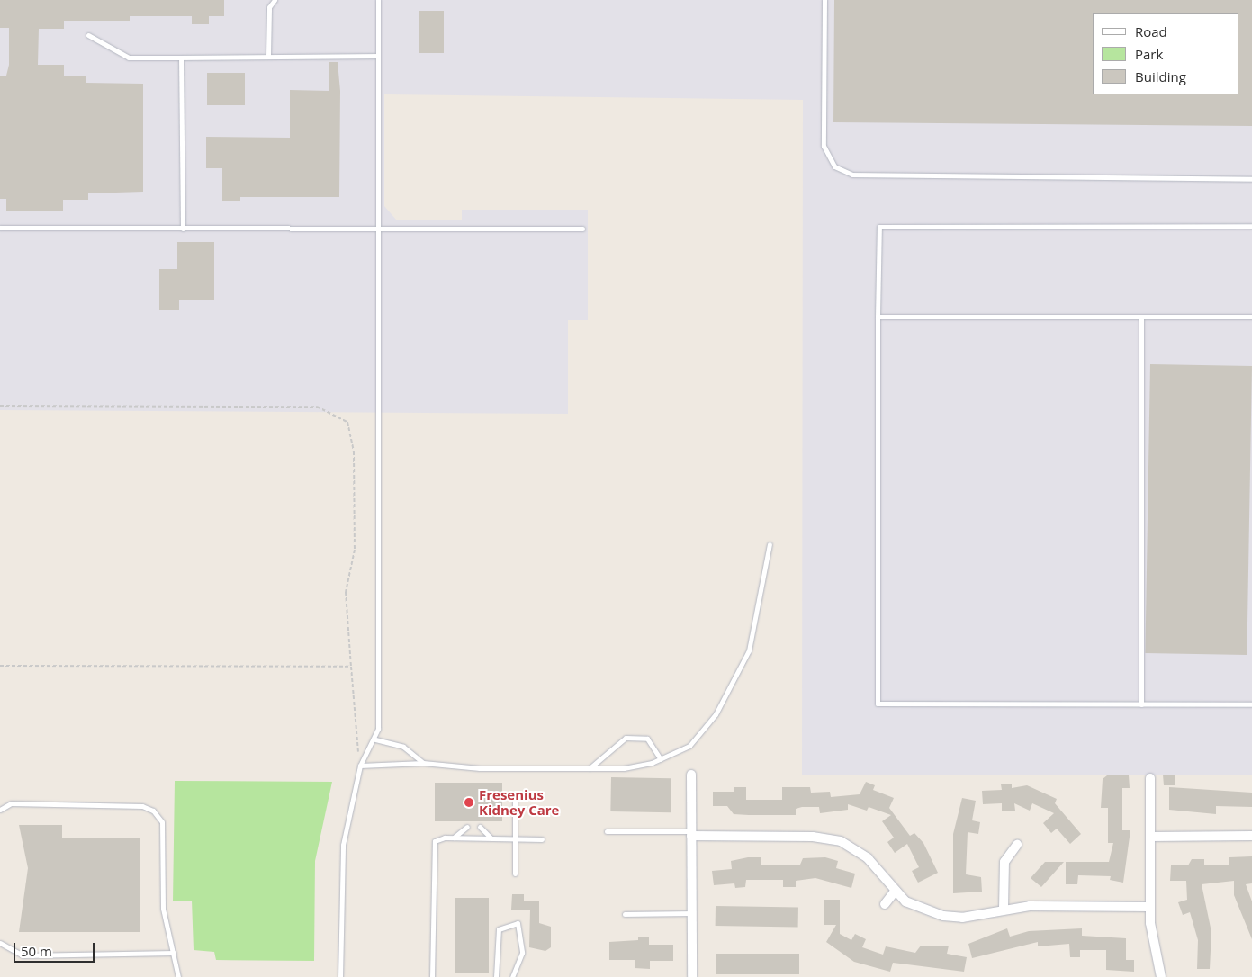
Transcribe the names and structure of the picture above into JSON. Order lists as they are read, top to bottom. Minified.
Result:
{"places":["Fresenius Kidney Care"],"legend":["Road","Park","Building"],"scale_bar":"50 m"}
